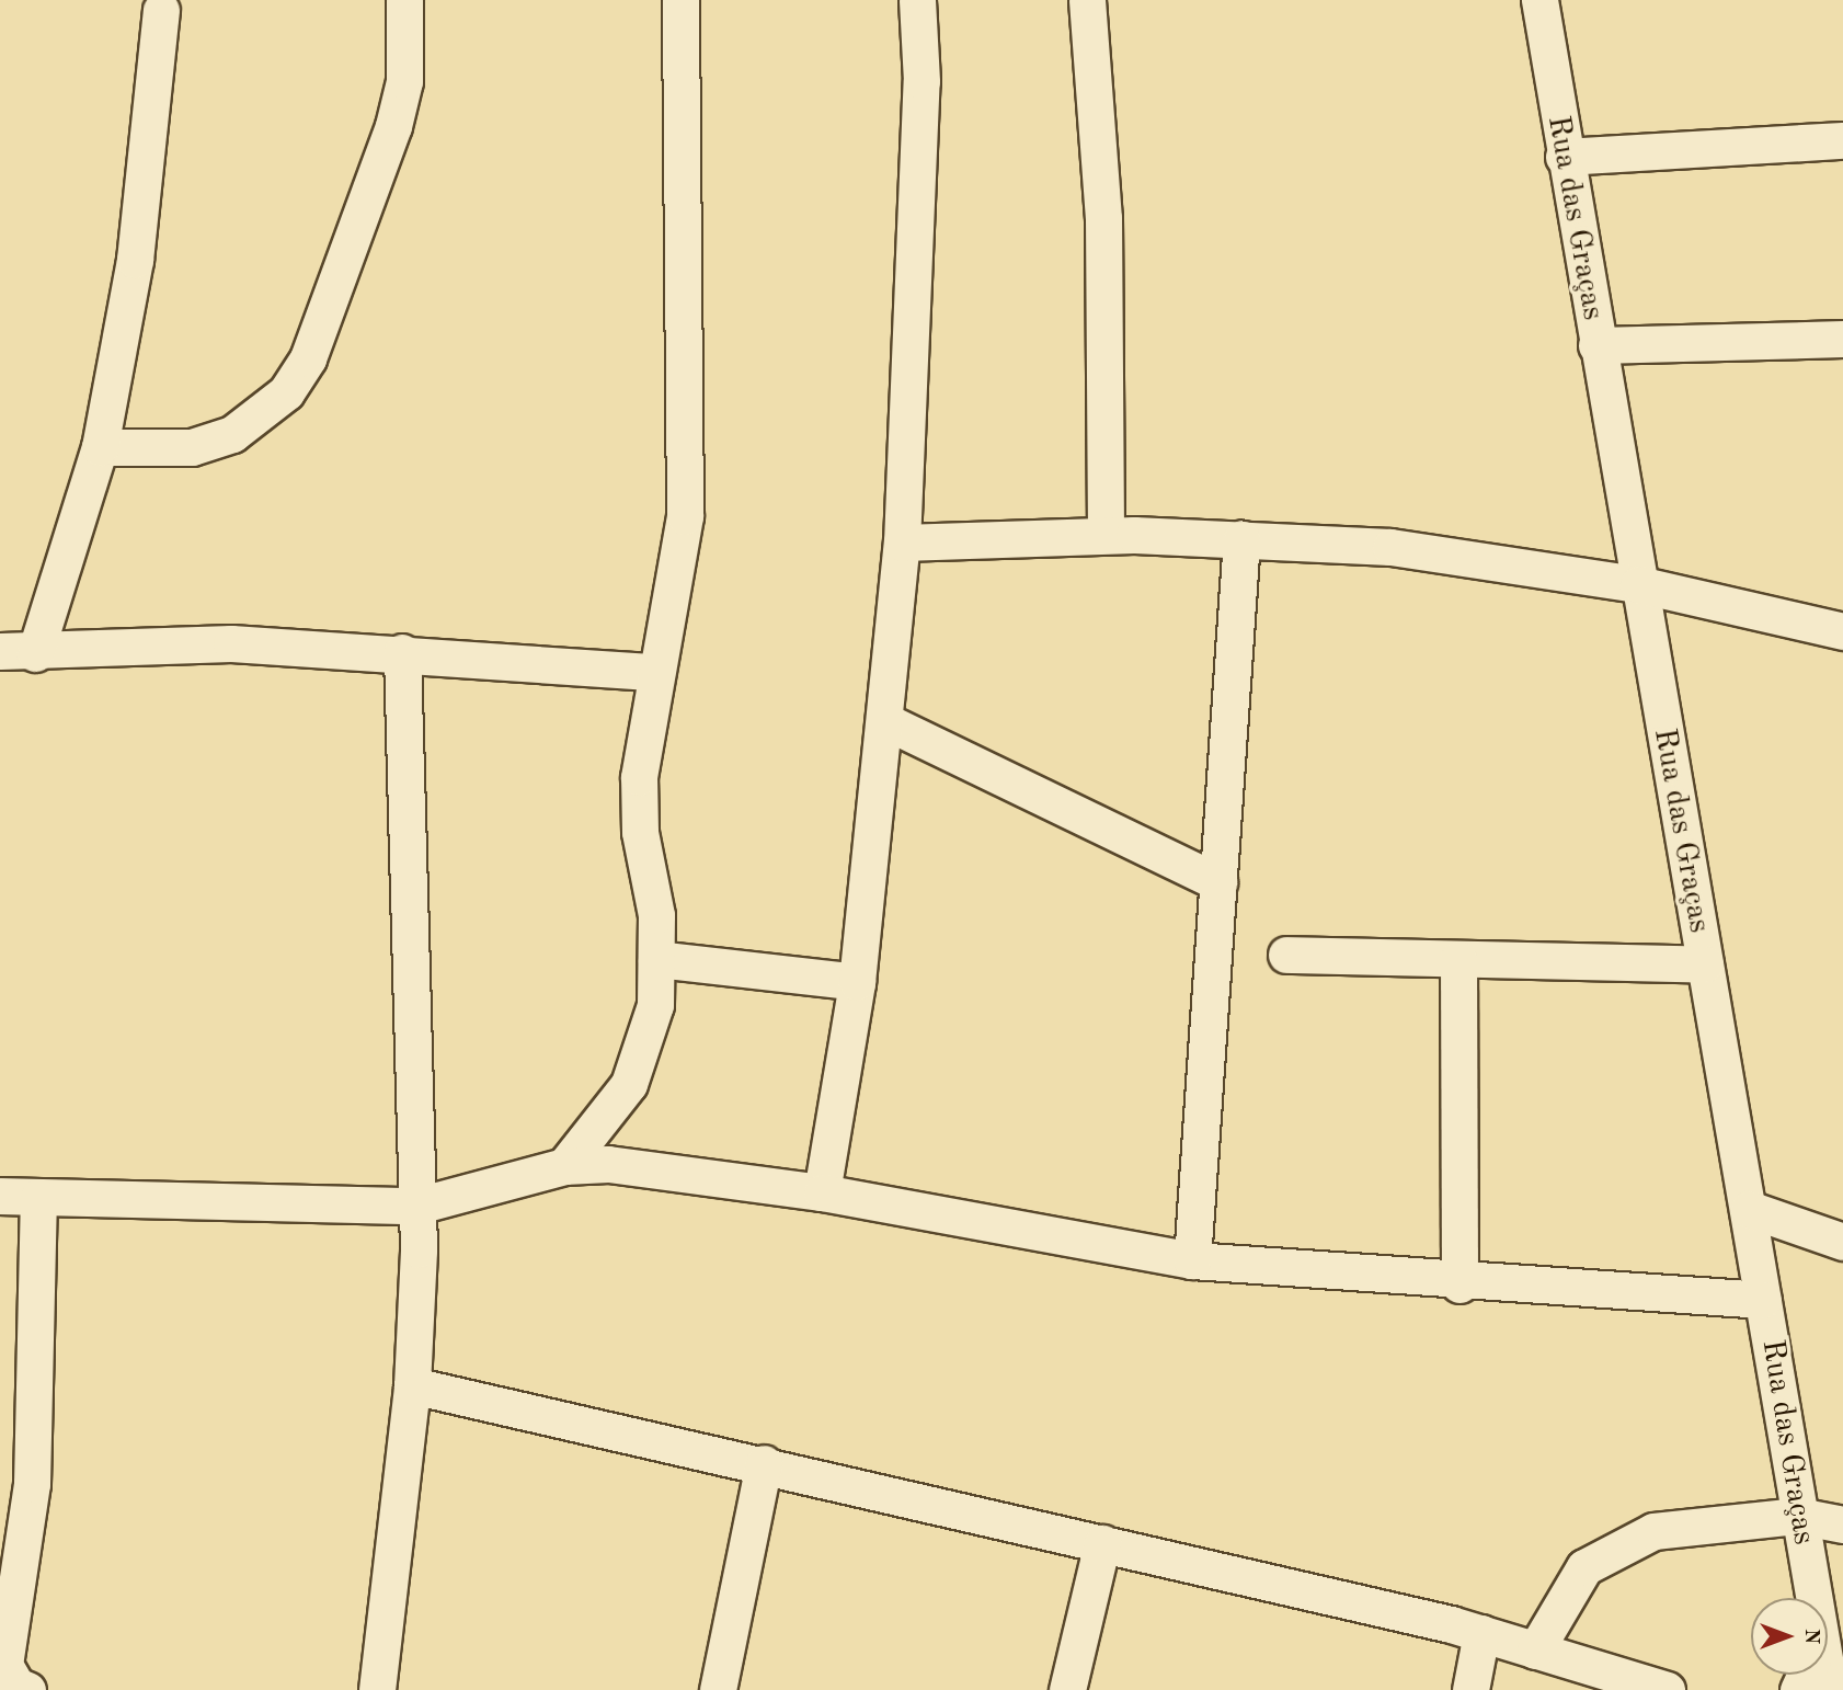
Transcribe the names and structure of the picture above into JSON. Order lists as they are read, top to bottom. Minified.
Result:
{"streets":{"street":["Rua das Graças"]},"north":"right"}
